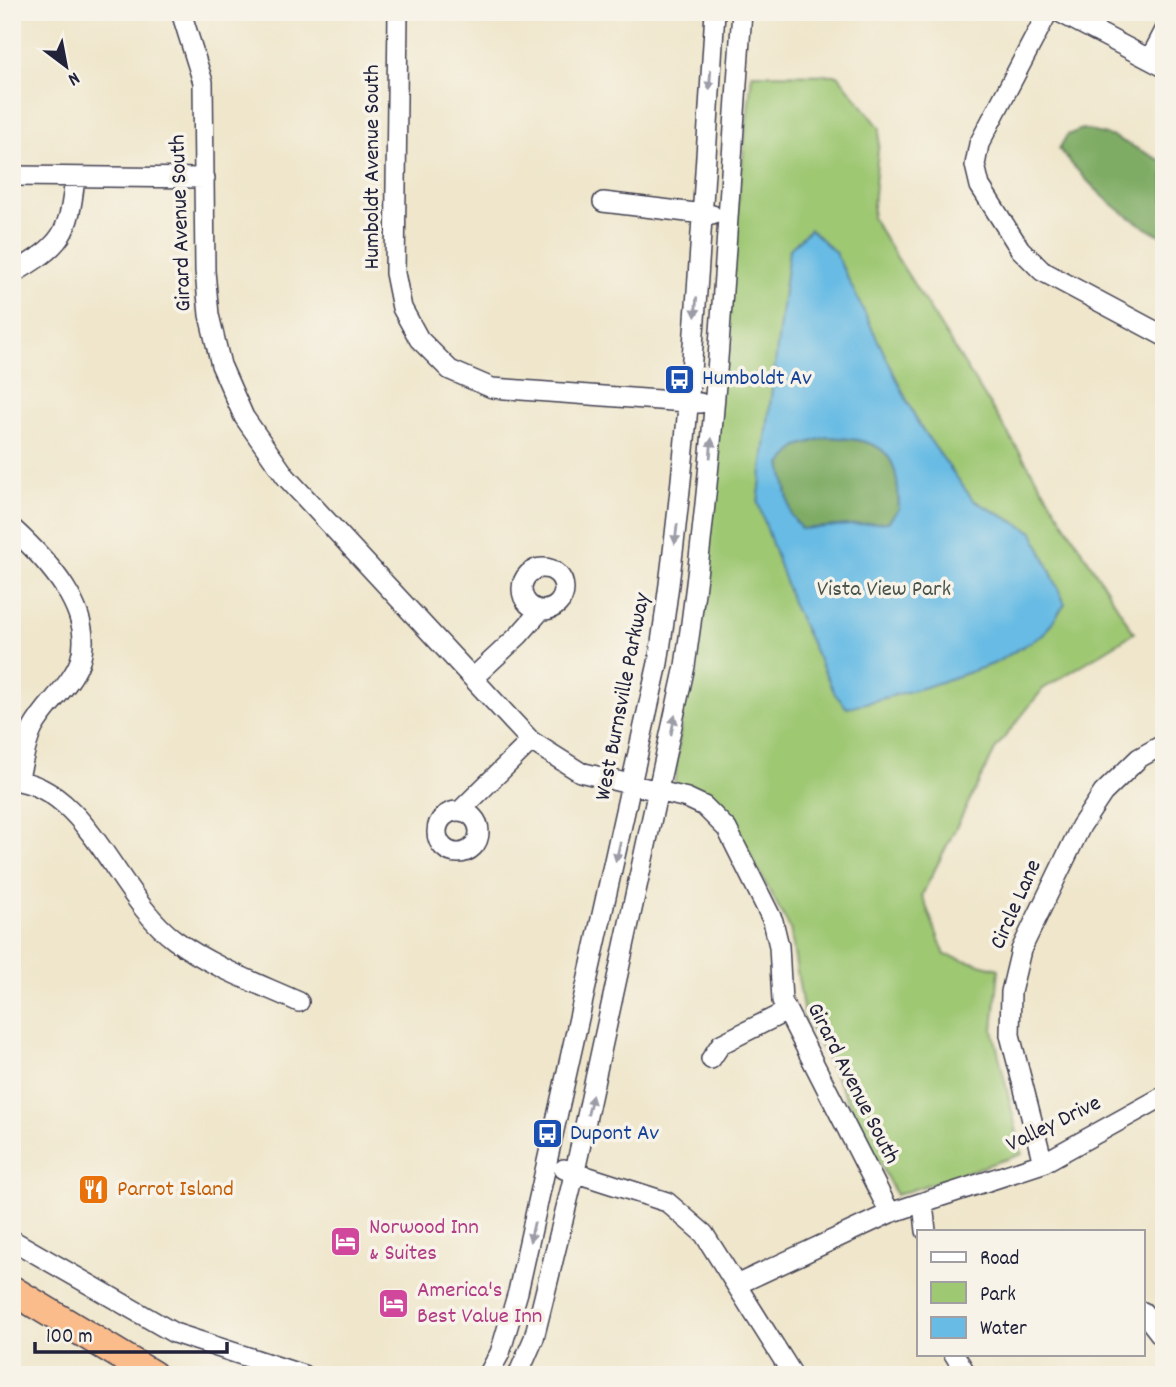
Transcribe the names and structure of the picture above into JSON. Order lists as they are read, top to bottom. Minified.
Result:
{"streets":{"street":["Humboldt Avenue South","Girard Avenue South","West Burnsville Parkway","Circle Lane","Valley Drive"]},"crossings":[["Humboldt Avenue South","West Burnsville Parkway"],["Girard Avenue South","West Burnsville Parkway"],["Girard Avenue South","Valley Drive"],["Circle Lane","Valley Drive"]],"parks":["Vista View Park"],"places":{"bus stop":["Humboldt Av","Dupont Av"],"restaurant":["Parrot Island"],"hotel":["Norwood Inn & Suites","America's Best Value Inn"]},"legend":["Road","Park","Water"],"scale_bar":"100 m","north":"bottom right"}
